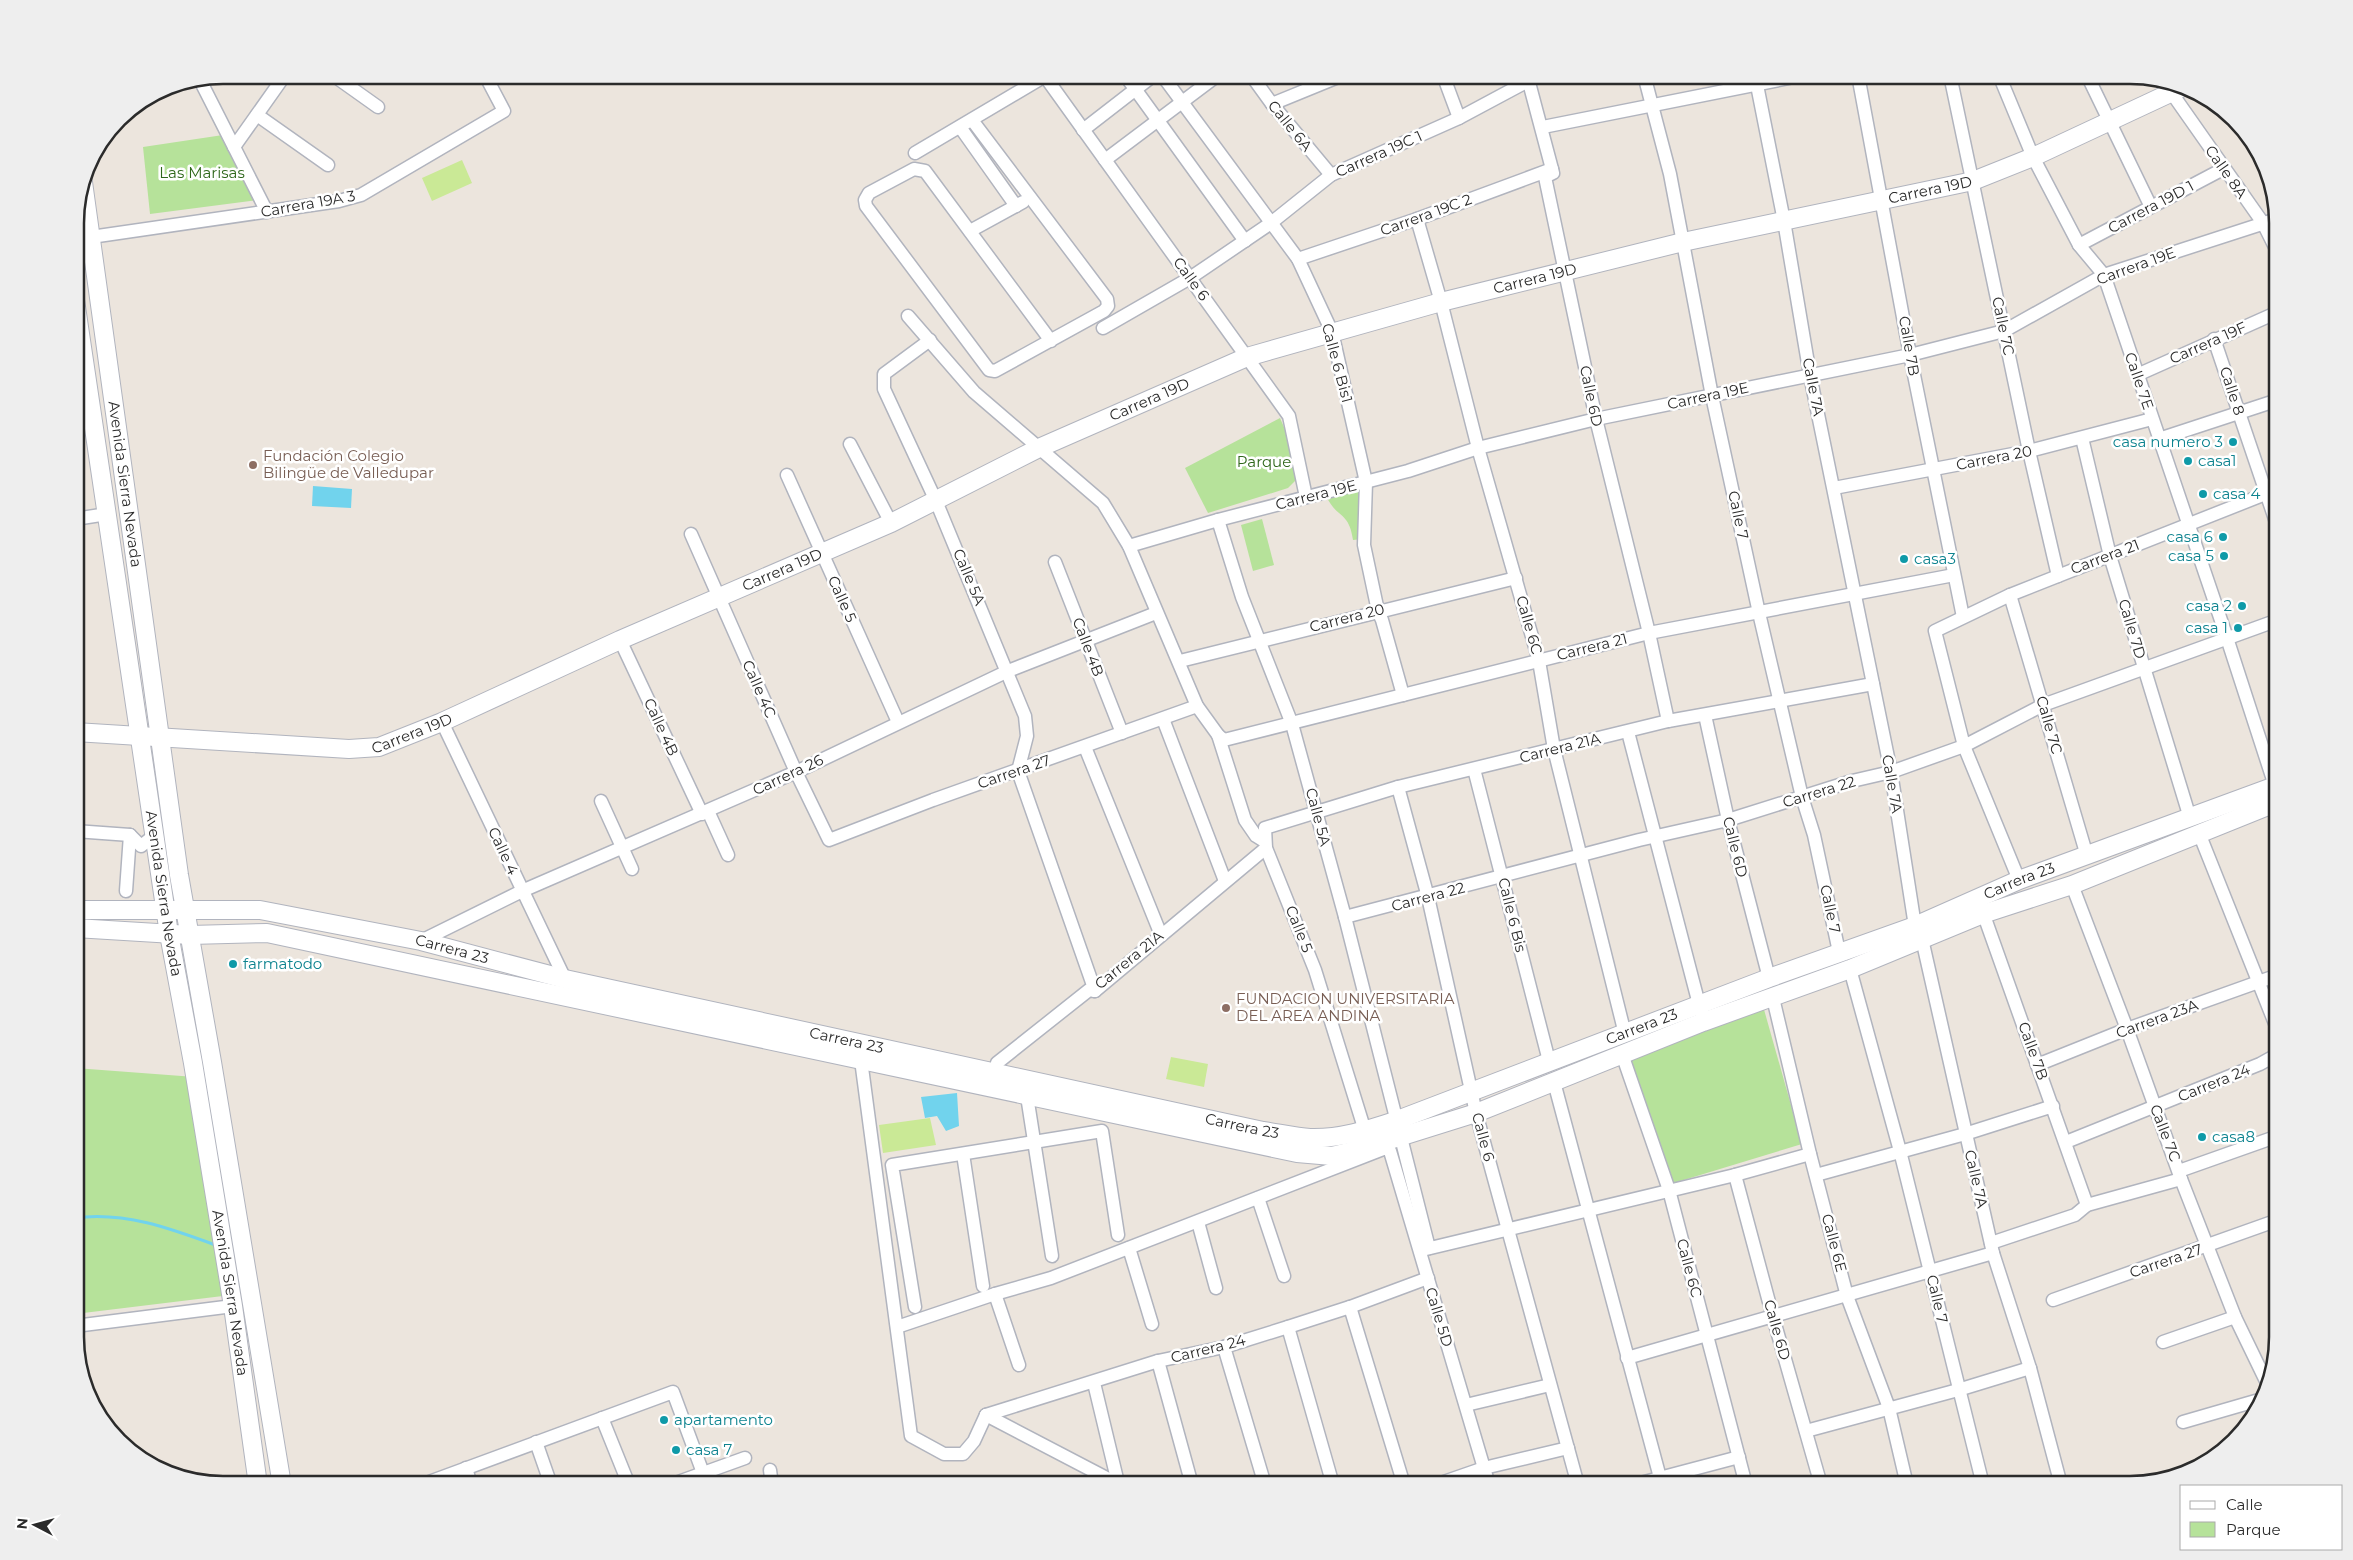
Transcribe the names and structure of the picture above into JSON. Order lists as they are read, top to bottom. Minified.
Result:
{"streets":{"main road":["Carrera 19D","Avenida Sierra Nevada","Carrera 23"],"street":["Calle 6A","Carrera 19C 1","Calle 8A","Carrera 19A 3","Carrera 19D 1","Carrera 19C 2","Carrera 19E","Calle 6","Calle 7C","Carrera 19F","Calle 7B","Calle 6 Bis1","Calle 7E","Calle 7A","Calle 8","Calle 6D","Carrera 20","Calle 7","Carrera 21","Calle 5A","Calle 5","Calle 6C","Calle 7D","Calle 4B","Calle 4C","Carrera 21A","Carrera 27","Carrera 26","Carrera 22","Calle 4","Calle 6 Bis","Carrera 23A","Carrera 24","Calle 6E","Calle 5D"]},"crossings":[["Calle 6A","Carrera 19C 1"],["Carrera 19C 1","Calle 6"],["Carrera 19C 1","Calle 6 Bis1"],["Calle 8A","Carrera 19D 1"],["Calle 8A","Carrera 19E"],["Carrera 19D","Calle 6"],["Carrera 19D","Calle 7C"],["Carrera 19D","Calle 7B"],["Carrera 19D","Calle 6 Bis1"],["Carrera 19D","Calle 7E"],["Carrera 19D","Calle 7A"],["Carrera 19D","Calle 6D"],["Carrera 19D","Avenida Sierra Nevada"],["Carrera 19D","Calle 7"],["Carrera 19D","Calle 5A"],["Carrera 19D","Calle 5"],["Carrera 19D","Calle 6C"],["Carrera 19D","Calle 4B"],["Carrera 19D","Calle 4C"],["Carrera 19D","Calle 4"],["Carrera 19A 3","Avenida Sierra Nevada"],["Carrera 19D 1","Calle 7E"],["Carrera 19C 2","Calle 6 Bis1"],["Carrera 19C 2","Calle 6D"],["Carrera 19C 2","Calle 6C"],["Carrera 19E","Calle 6"],["Carrera 19E","Calle 7C"],["Carrera 19E","Calle 7B"],["Carrera 19E","Calle 6 Bis1"],["Carrera 19E","Calle 7E"],["Carrera 19E","Calle 7A"],["Carrera 19E","Calle 6D"],["Carrera 19E","Calle 7"],["Carrera 19E","Calle 5A"],["Carrera 19E","Calle 5"],["Carrera 19E","Calle 6C"],["Calle 6","Carrera 21A"],["Calle 6","Carrera 22"],["Calle 6","Carrera 23"],["Calle 7C","Carrera 20"],["Calle 7C","Carrera 21"],["Calle 7C","Carrera 27"],["Calle 7C","Carrera 22"],["Calle 7C","Carrera 23"],["Calle 7C","Carrera 23A"],["Calle 7C","Carrera 24"],["Carrera 19F","Calle 7E"],["Carrera 19F","Calle 8"],["Calle 7B","Carrera 20"],["Calle 7B","Carrera 21"],["Calle 7B","Carrera 23"],["Calle 7B","Carrera 23A"],["Calle 7B","Carrera 24"],["Calle 6 Bis1","Carrera 20"],["Calle 6 Bis1","Carrera 21"],["Calle 7E","Carrera 20"],["Calle 7E","Carrera 21"],["Calle 7E","Carrera 22"],["Calle 7A","Carrera 20"],["Calle 7A","Carrera 21"],["Calle 7A","Carrera 21A"],["Calle 7A","Carrera 22"],["Calle 7A","Carrera 23"],["Calle 6D","Carrera 21"],["Calle 6D","Carrera 21A"],["Calle 6D","Carrera 22"],["Calle 6D","Carrera 23"],["Carrera 20","Calle 5A"],["Carrera 20","Calle 5"],["Carrera 20","Calle 6C"],["Carrera 20","Calle 7D"],["Avenida Sierra Nevada","Carrera 23"],["Calle 7","Carrera 21"],["Calle 7","Carrera 21A"],["Calle 7","Carrera 22"],["Calle 7","Carrera 23"],["Carrera 21","Calle 5A"],["Carrera 21","Calle 5"],["Carrera 21","Calle 6C"],["Carrera 21","Calle 7D"],["Carrera 21","Carrera 22"],["Calle 5A","Calle 5"],["Calle 5A","Carrera 21A"],["Calle 5A","Carrera 27"],["Calle 5A","Carrera 26"],["Calle 5A","Carrera 22"],["Calle 5A","Carrera 23"],["Calle 5A","Calle 5D"],["Calle 5","Carrera 21A"],["Calle 5","Carrera 27"],["Calle 5","Carrera 26"],["Calle 5","Carrera 23"],["Calle 6C","Carrera 21A"],["Calle 6C","Carrera 22"],["Calle 6C","Carrera 23"],["Calle 7D","Carrera 22"],["Calle 7D","Carrera 23"],["Calle 7D","Carrera 23A"],["Calle 4B","Carrera 27"],["Calle 4B","Carrera 26"],["Calle 4C","Carrera 27"],["Calle 4C","Carrera 26"],["Carrera 21A","Carrera 23"],["Carrera 21A","Calle 6 Bis"],["Carrera 26","Calle 4"],["Carrera 26","Carrera 23"],["Carrera 22","Calle 6 Bis"],["Calle 4","Carrera 23"],["Carrera 23","Calle 6 Bis"],["Carrera 23","Calle 6E"],["Carrera 23","Calle 5D"],["Carrera 24","Calle 5D"]],"parks":["Las Marisas","Parque"],"places":["casa numero 3","casa1","Fundación Colegio Bilingüe de Valledupar","casa 4","casa 6","casa 5","casa3","casa 2","casa 1","farmatodo","FUNDACION UNIVERSITARIA DEL AREA ANDINA","casa8","apartamento","casa 7"],"legend":["Calle","Parque"],"north":"left"}
